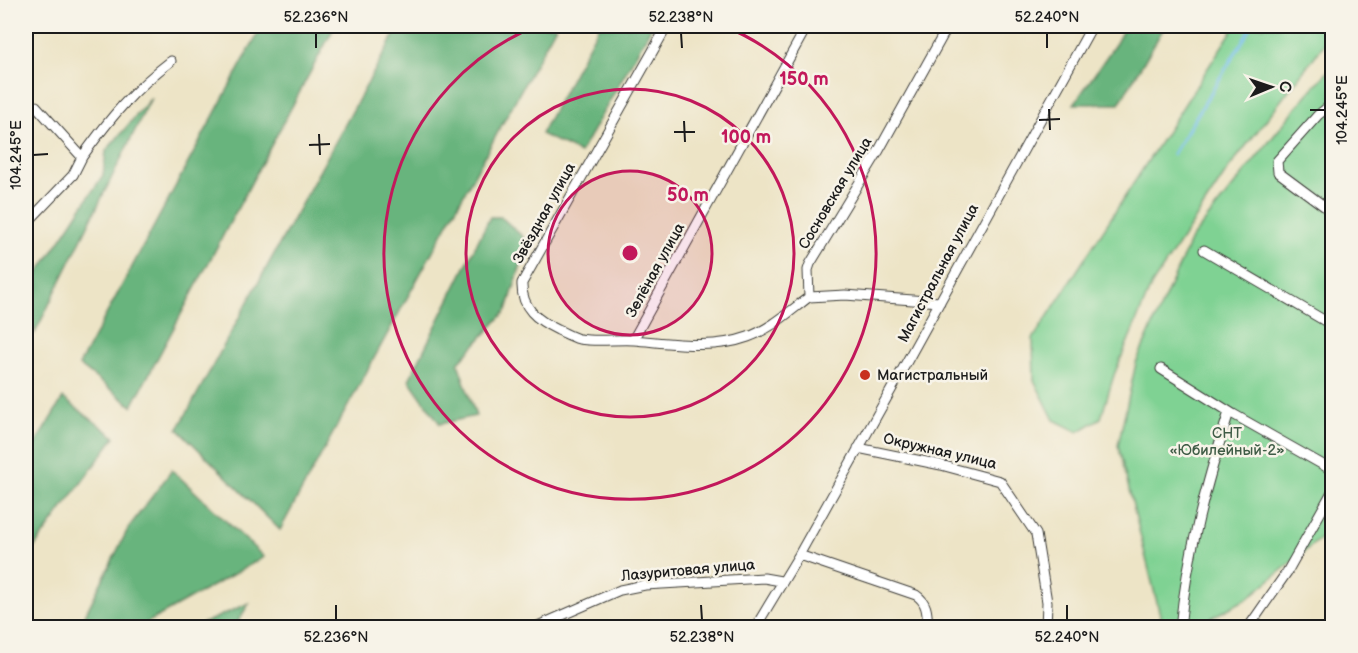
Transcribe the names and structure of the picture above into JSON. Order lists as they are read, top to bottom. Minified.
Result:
{"streets":{"street":["Сосновская улица","Звёздная улица","Зелёная улица","Магистральная улица","Окружная улица","Лазуритовая улица"]},"crossings":[["Сосновская улица","Звёздная улица"],["Звёздная улица","Зелёная улица"],["Магистральная улица","Окружная улица"],["Магистральная улица","Лазуритовая улица"]],"parks":["СНТ «Юбилейный-2»"],"places":["Магистральный"],"north":"right","coordinates":["52.236°N","52.238°N","52.240°N","104.245°E"],"rings":["150 m","100 m","50 m"]}
